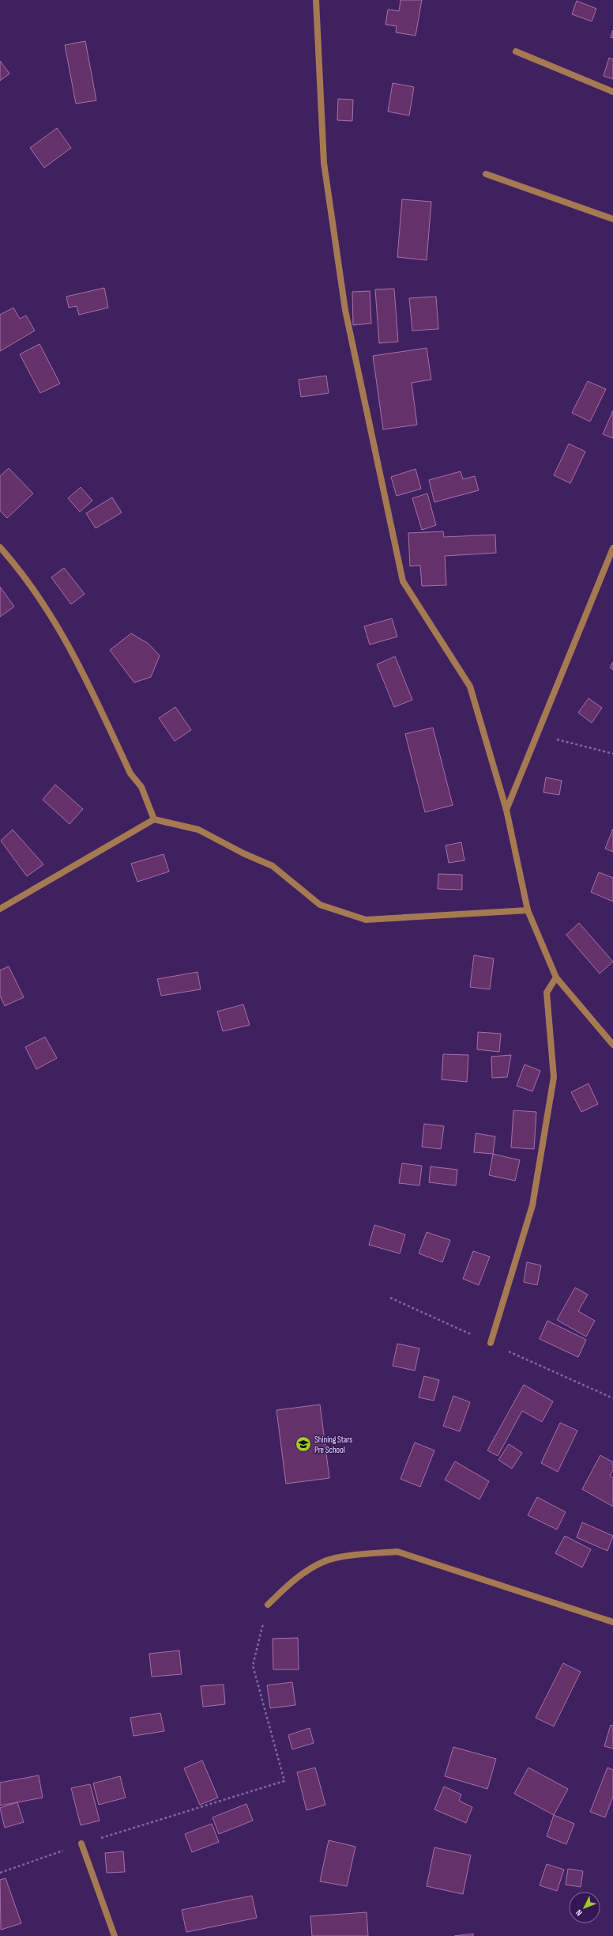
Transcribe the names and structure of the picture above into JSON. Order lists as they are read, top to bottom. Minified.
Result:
{"places":{"school or university":["Shining Stars Pre School"]},"north":"bottom left"}
